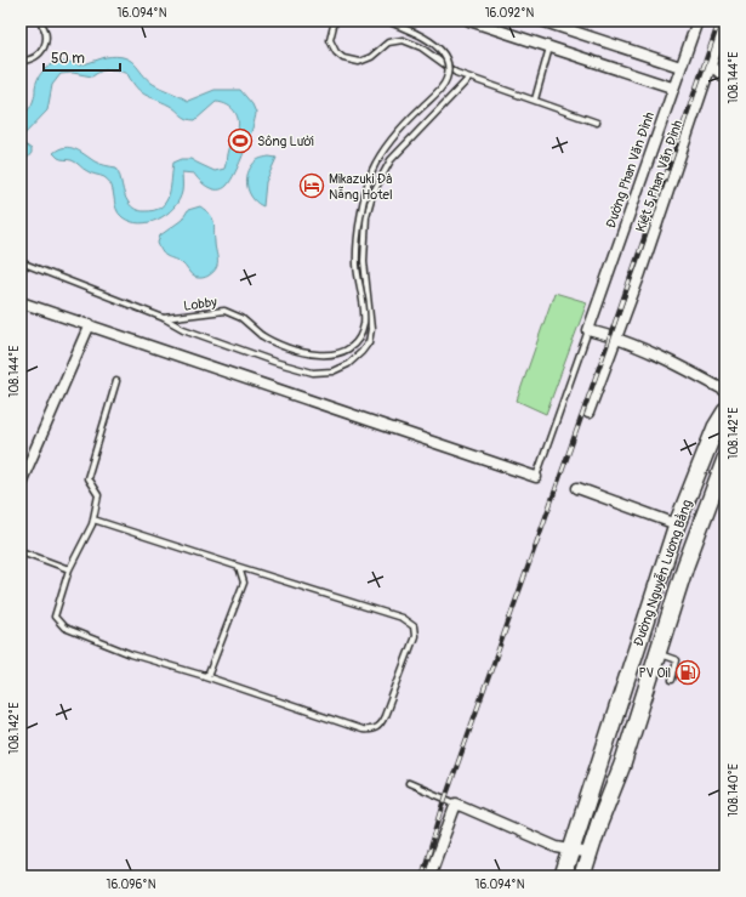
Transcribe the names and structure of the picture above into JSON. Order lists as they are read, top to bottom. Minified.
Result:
{"streets":{"highway":["Đường Nguyễn Lương Bằng"],"street":["Đường Phan Văn Đình","Kiệt 5 Phan Văn Đình"],"lane":["Lobby"]},"places":{"sports":["Sông Lười"],"hotel":["Mikazuki Đà Nẵng Hotel"],"fuel station":["PV Oil"]},"scale_bar":"50 m","coordinates":["16.094°N","16.092°N","108.144°E","108.142°E","108.140°E","16.096°N"]}
